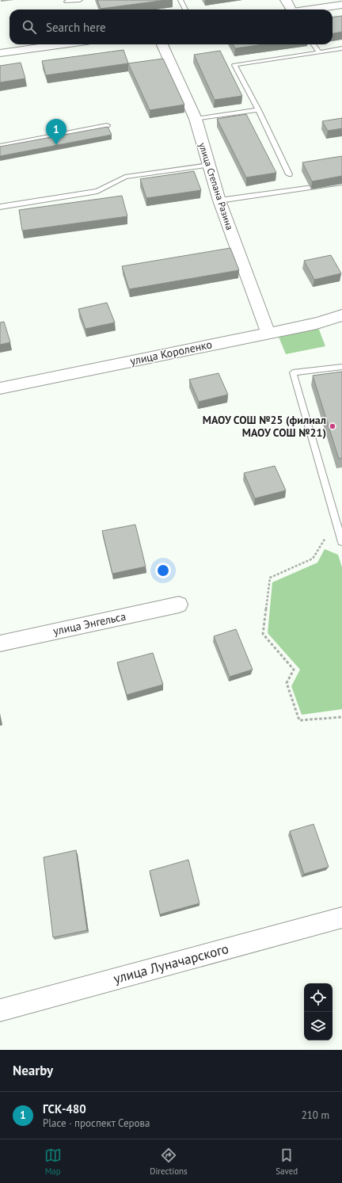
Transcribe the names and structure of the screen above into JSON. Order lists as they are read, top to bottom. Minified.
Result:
{"streets":{"street":["улица Степана Разина","улица Короленко","улица Энгельса","улица Луначарского"]},"crossings":[["улица Степана Разина","улица Короленко"]],"places":["МАОУ СОШ №25 (филиал МАОУ СОШ №21)"],"page":{"search":"Search here","pins":"1","heading":"Nearby","list":[{"mark":"1","name":"ГСК-480","note":"Place · проспект Серова","value":"210 m"}],"nav":["Map","Directions","Saved"]}}
